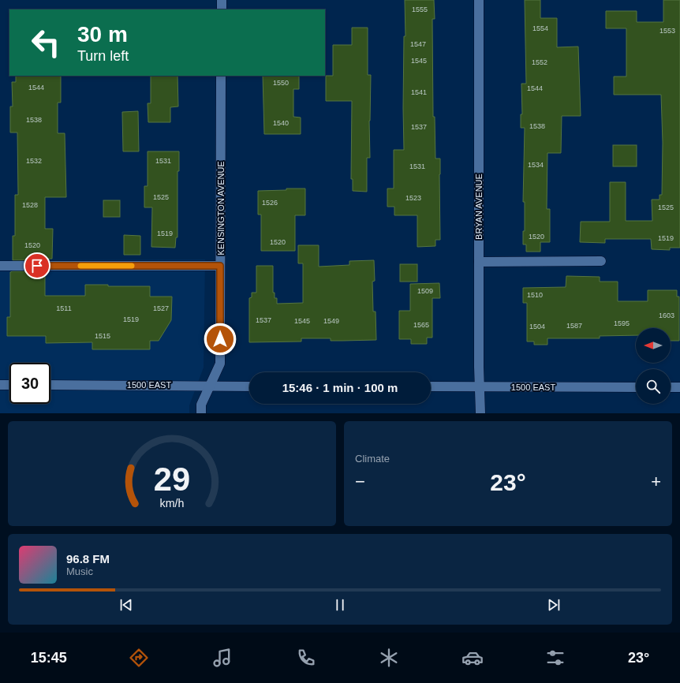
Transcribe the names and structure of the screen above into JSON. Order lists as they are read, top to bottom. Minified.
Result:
{"streets":{"street":["BRYAN AVENUE","KENSINGTON AVENUE","1500 EAST"]},"crossings":[["BRYAN AVENUE","1500 EAST"],["KENSINGTON AVENUE","1500 EAST"]],"house_numbers":["1555","1554","1553","1547","1545","1552","1550","1544","1544","1541","1538","1540","1538","1537","1532","1531","1534","1531","1525","1523","1526","1528","1525","1519","1520","1519","1520","1520","1509","1510","1511","1527","1603","1519","1537","1545","1549","1595","1565","1587","1504","1515"],"north":"left","page":{"turn":["30 m","Turn left"],"limit":"30","trip":"15:46 · 1 min · 100 m","tile":"Climate","heat":["−","23°","+"],"song":["96.8 FM","Music"],"tabs":["15:45","23°"],"gauge":["29","km/h"]}}
